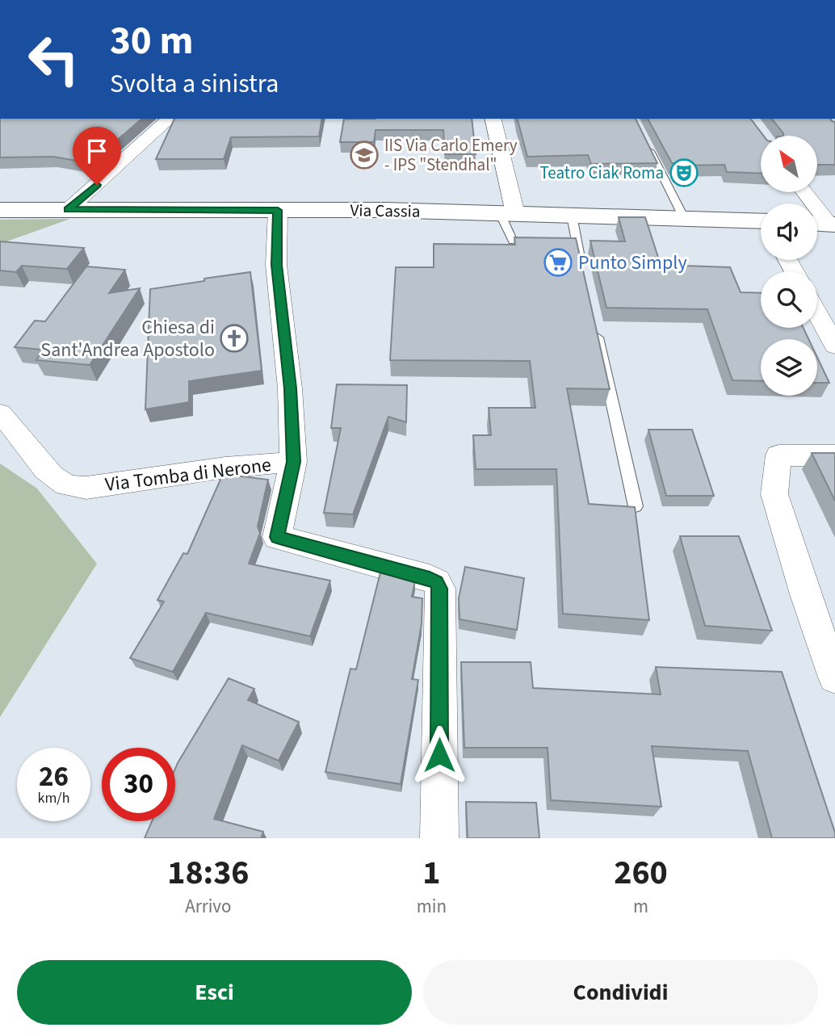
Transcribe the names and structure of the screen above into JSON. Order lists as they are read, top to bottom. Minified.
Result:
{"streets":{"main road":["Via Cassia"],"street":["Via Tomba di Nerone"]},"crossings":[["Via Cassia","Via Tomba di Nerone"]],"places":{"school or university":["IIS Via Carlo Emery - IPS \"Stendhal\""],"theatre":["Teatro Ciak Roma"],"supermarket":["Punto Simply"],"church":["Chiesa di Sant'Andrea Apostolo"]},"north":"top left","page":{"turn":["30 m","Svolta a sinistra"],"speed":"26 km/h","limit":"30","eta":["18:36","Arrivo","1","min","260","m"],"buttons":["Esci","Condividi"]}}
